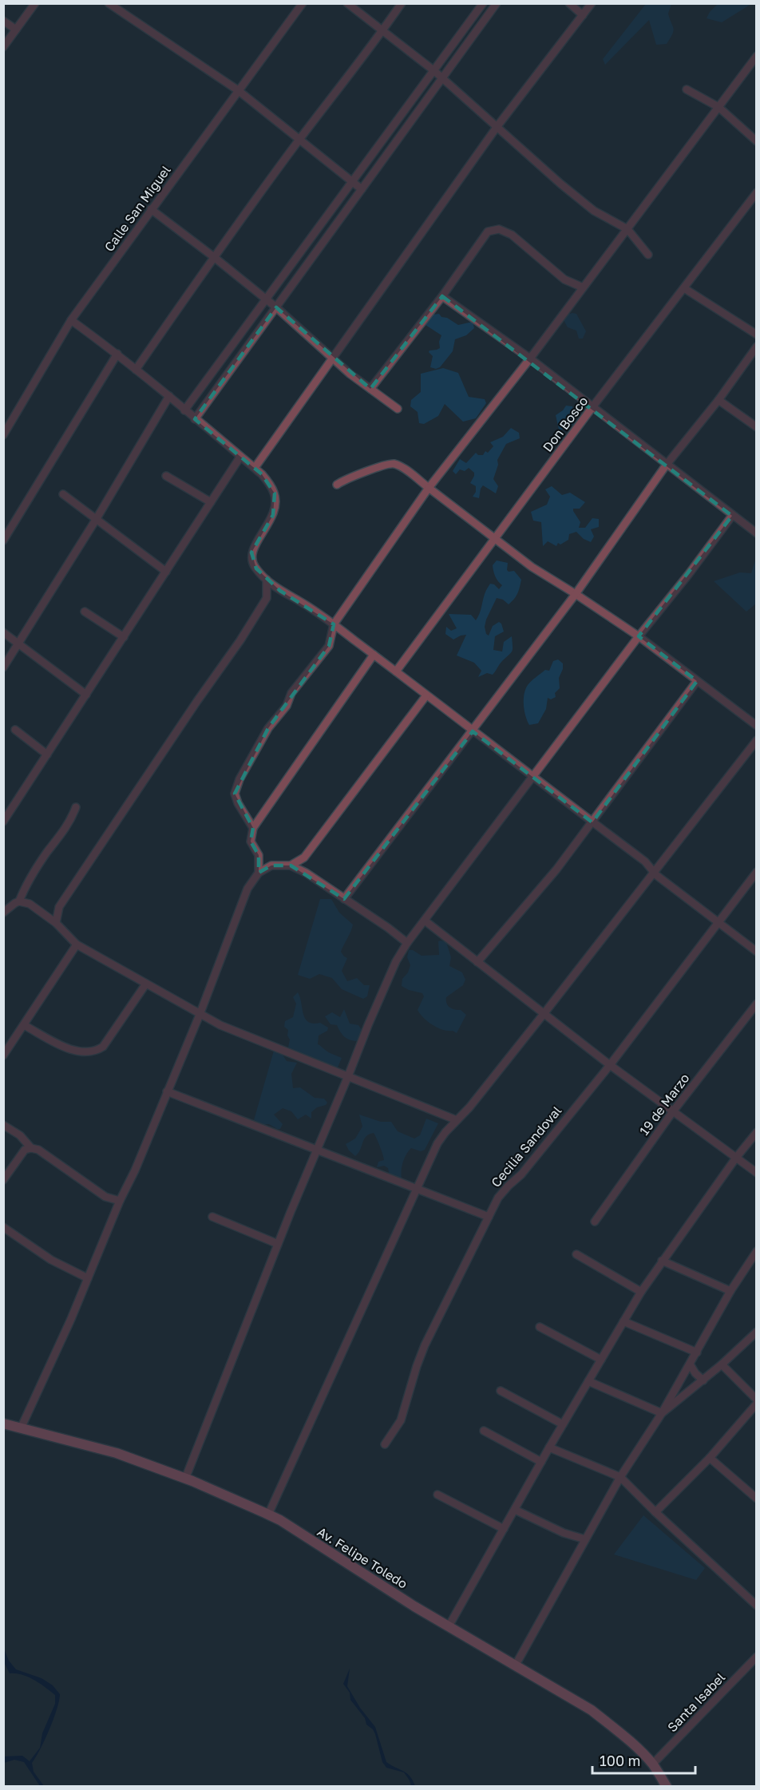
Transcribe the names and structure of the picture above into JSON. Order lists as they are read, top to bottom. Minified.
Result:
{"streets":{"main road":["Av. Felipe Toledo"],"street":["Calle San Miguel","Don Bosco","19 de Marzo","Cecilia Sandoval","Santa Isabel"]},"crossings":[["Av. Felipe Toledo","Santa Isabel"]],"scale_bar":"100 m"}
